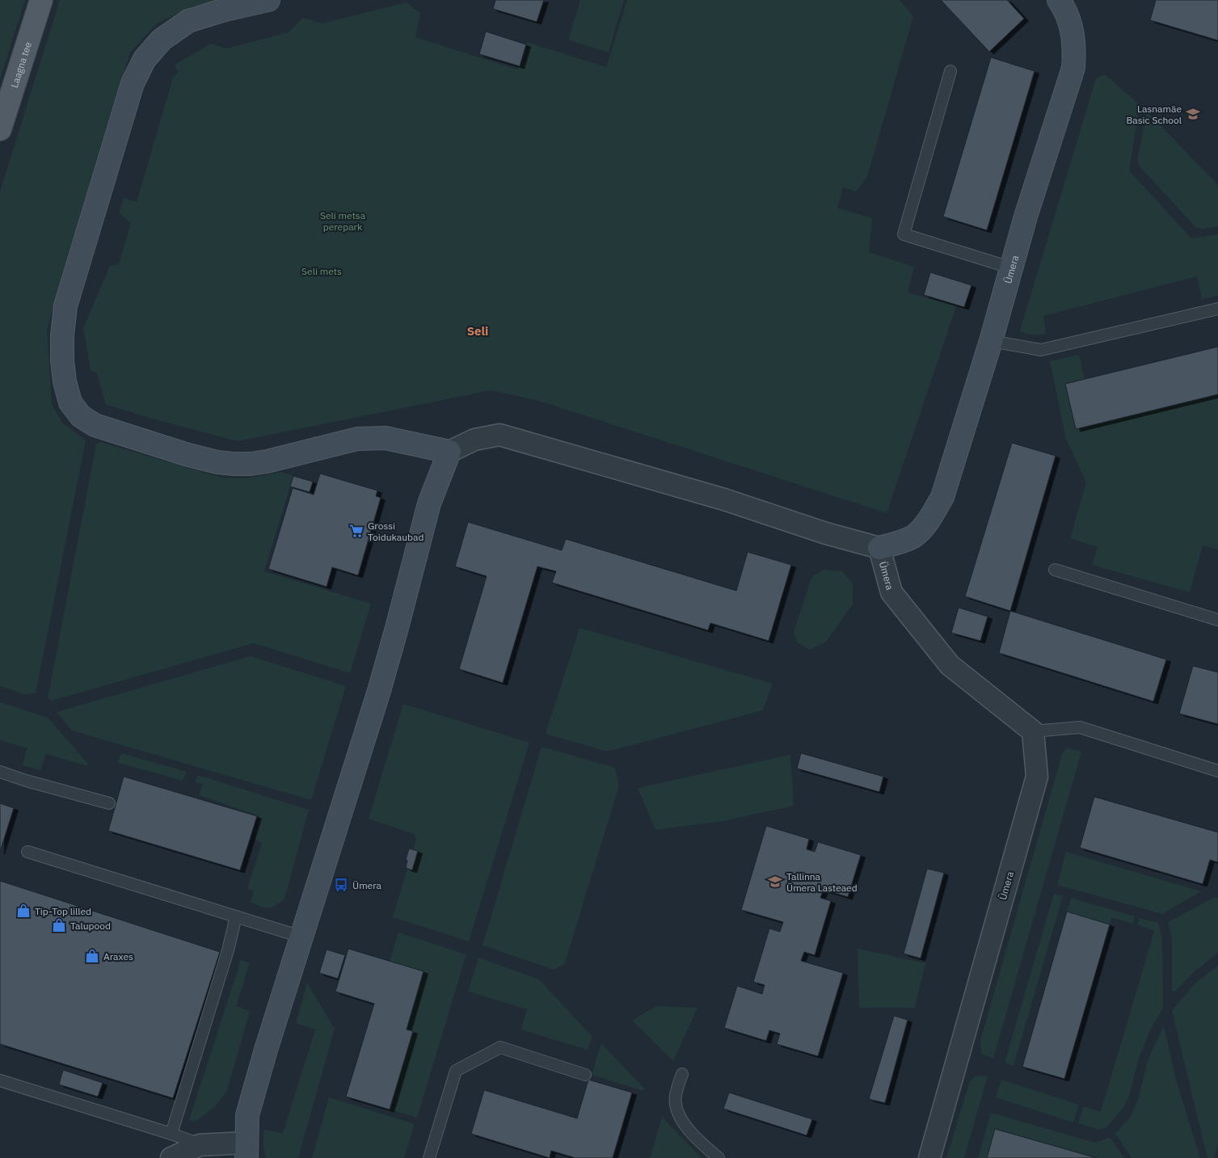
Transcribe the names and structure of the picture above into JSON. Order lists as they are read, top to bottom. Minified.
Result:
{"streets":{"main road":["Laagna tee"],"street":["Ümera"]},"districts":["Seli"],"parks":["Seli metsa perepark","Seli mets"],"places":{"school or university":["Lasnamäe Basic School","Tallinna Ümera Lasteaed"],"supermarket":["Grossi Toidukaubad"],"bus stop":["Ümera"],"shop":["Tip-Top lilled","Talupood","Araxes"]}}
